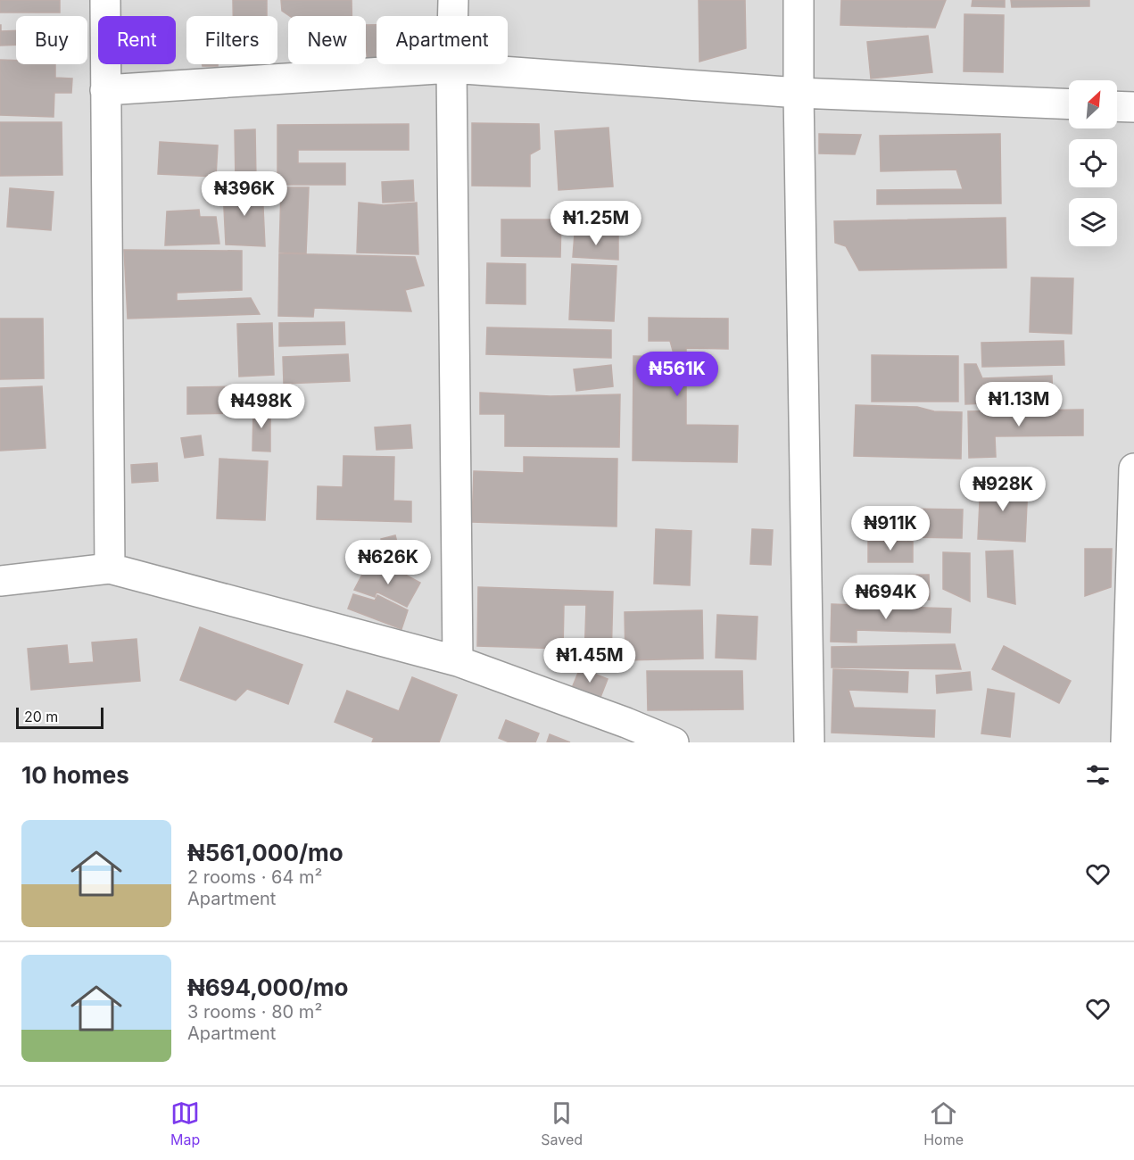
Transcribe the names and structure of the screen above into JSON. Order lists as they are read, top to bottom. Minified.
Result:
{"scale_bar":"20 m","north":"top right","page":{"chip":["Buy","Rent","Filters","New","Apartment"],"price":["₦396K","₦1.25M","₦561K","₦1.13M","₦498K","₦928K","₦911K","₦626K","₦694K","₦1.45M"],"scale":"20 m","heading":"10 homes","list":[{"name":"₦561,000/mo","note":"2 rooms · 64 m² · Apartment"},{"name":"₦694,000/mo","note":"3 rooms · 80 m² · Apartment"}],"tabs":["Map","Saved","Home"]}}
